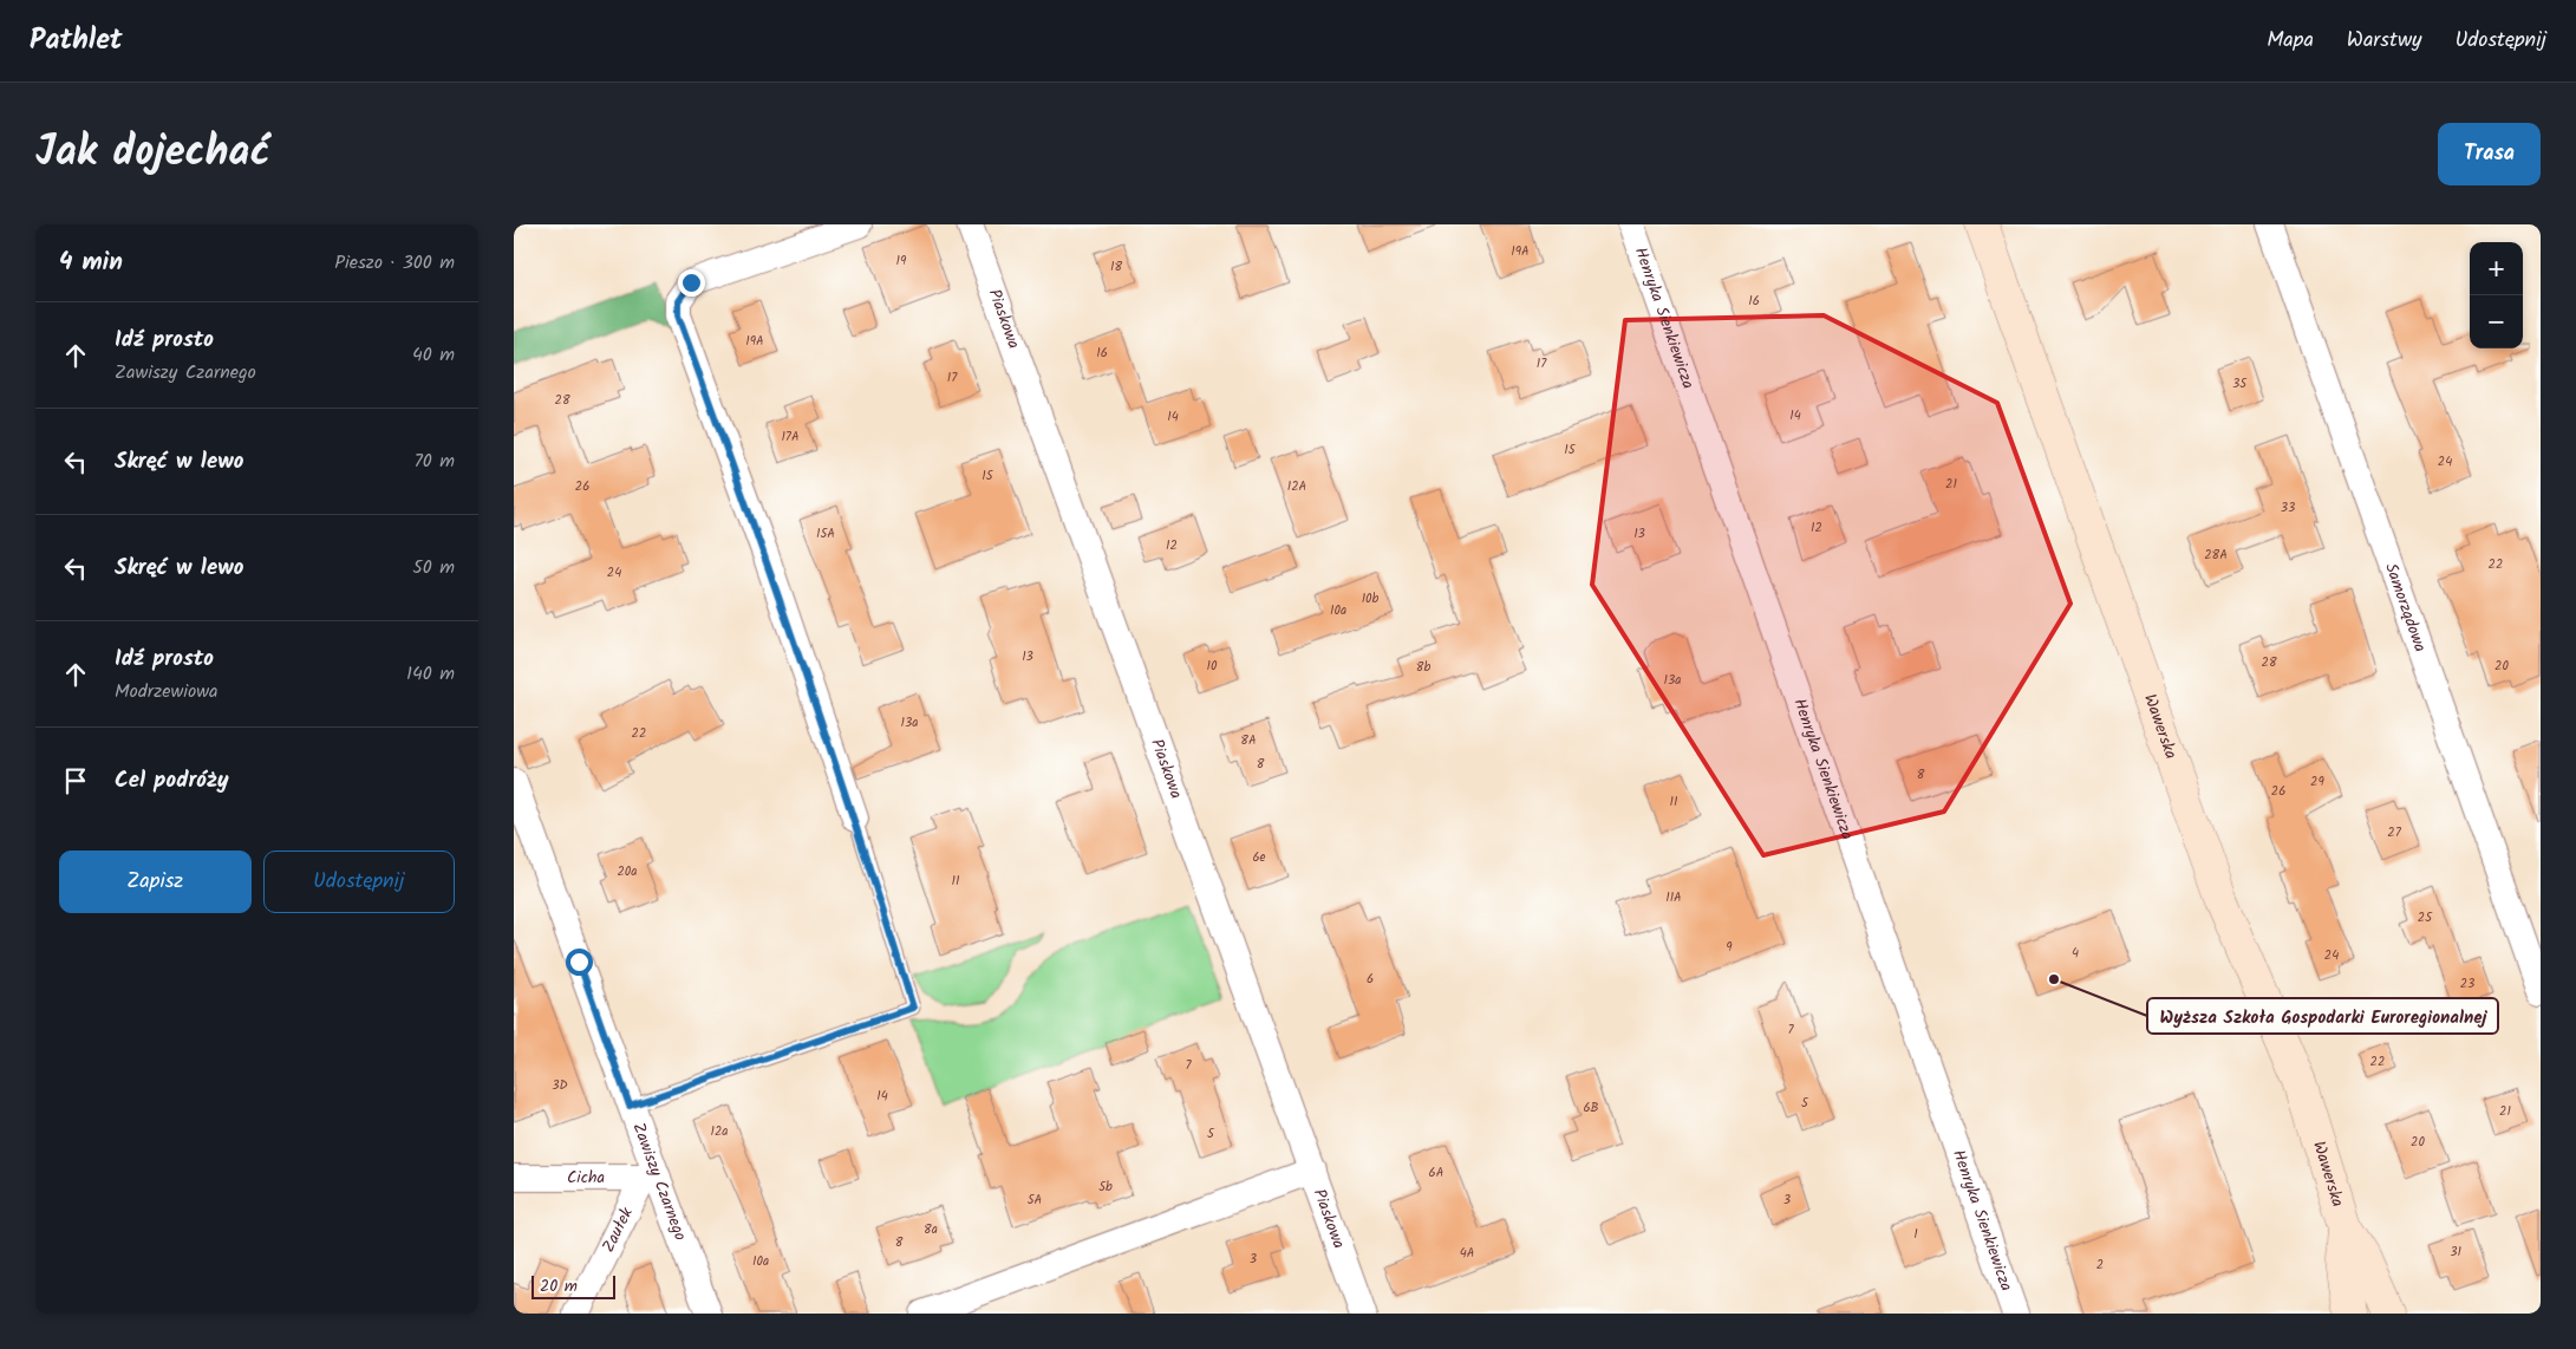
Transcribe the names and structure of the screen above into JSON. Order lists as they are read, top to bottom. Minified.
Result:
{"streets":{"street":["Henryka Sienkiewicza","Piaskowa","Samorządowa","Wawerska","Cicha","Zawiszy Czarnego","Zaułek"]},"crossings":[["Cicha","Zawiszy Czarnego"],["Cicha","Zaułek"],["Zawiszy Czarnego","Zaułek"]],"places":["Wyższa Szkoła Gospodarki Euroregionalnej"],"house_numbers":["19A","19","18","16","19A","16","17","17","35","28","14","14","17A","15","24","15","21","26","12A","33","12","15A","13","12","28A","22","24","10b","10a","13","28","10","20","8b","13a","13a","22","8A","8","8","29","26","11","27","6e","20a","11","11A","25","9","4","24","6","23","7","22","7","3D","14","5","6B","21","12a","5","20","6A","5b","5A","3","8a","1","8","31","4A","3","10a","2"],"scale_bar":"20 m","page":{"header":"Pathlet","nav":["Mapa","Warstwy","Udostępnij"],"title":"Jak dojechać","buttons":["Trasa",["Zapisz","Udostępnij"]],"heading":["4 min","Pieszo · 300 m"],"map_buttons":["+","−"],"list":[["Idź prosto","Zawiszy Czarnego","40 m"],["Skręć w lewo","70 m"],["Skręć w lewo","50 m"],["Idź prosto","Modrzewiowa","140 m"],"Cel podróży"],"scale":"20 m"}}
